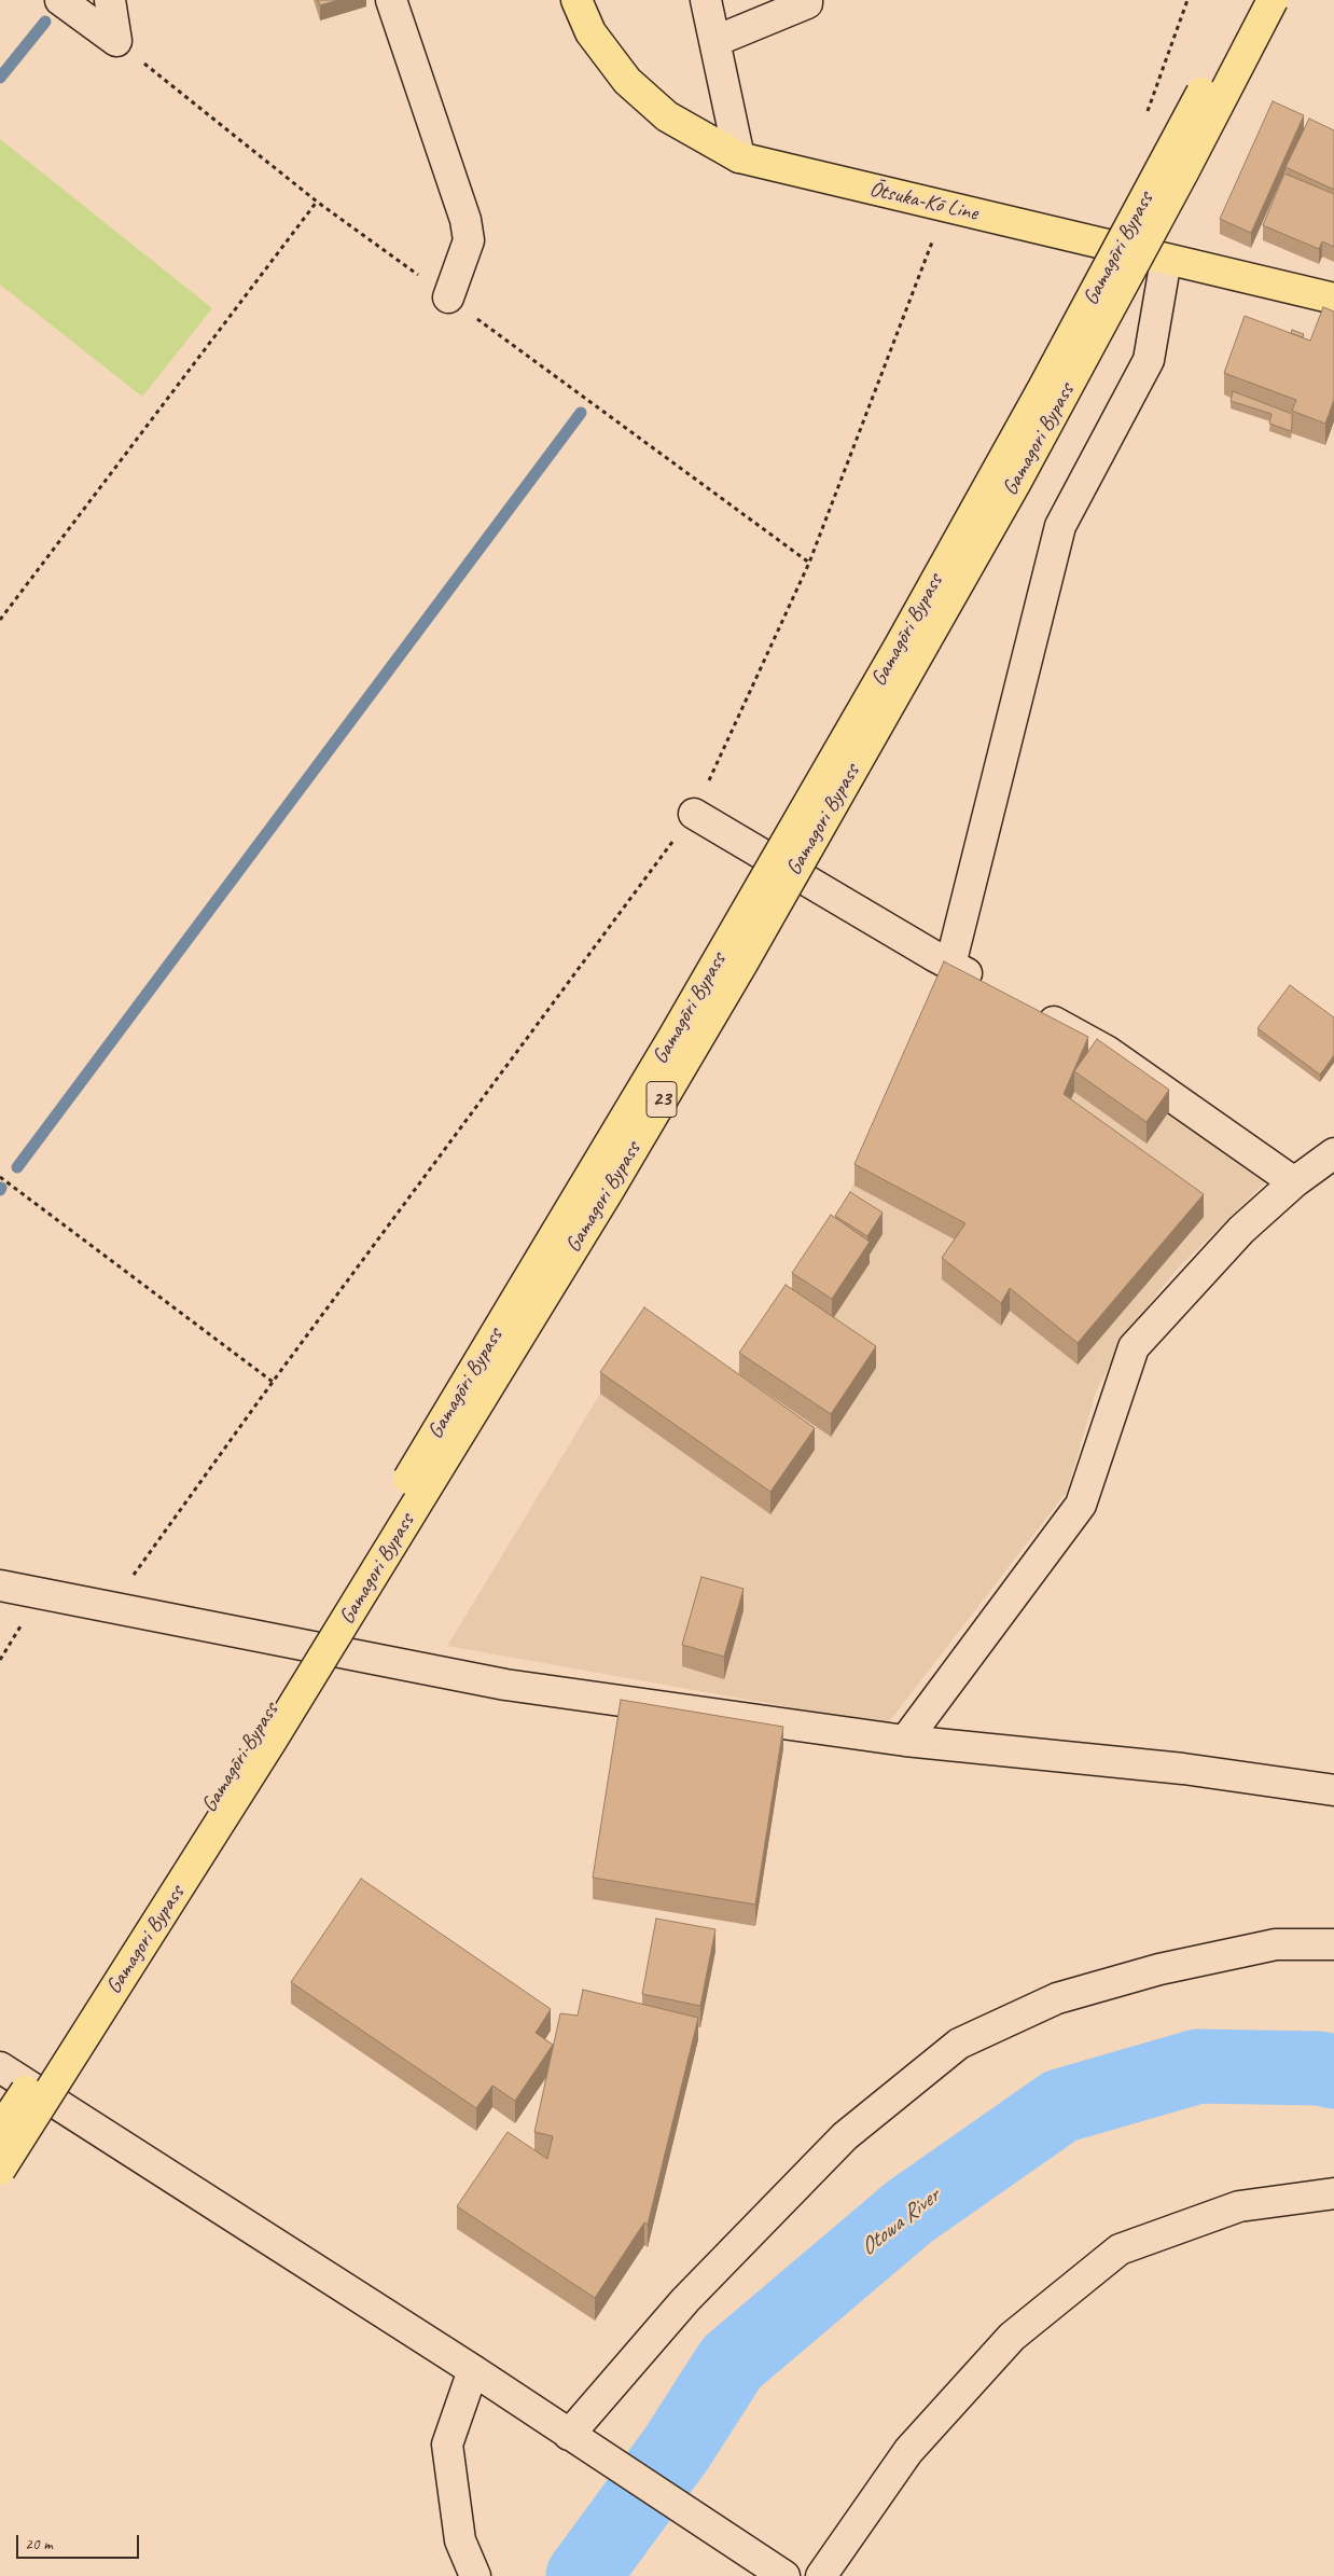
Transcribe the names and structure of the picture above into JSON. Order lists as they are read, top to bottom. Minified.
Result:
{"streets":{"main road":["Ōtsuka-Kō Line","Gamagōri Bypass","Gamagori Bypass","23"]},"water":["Otowa River"],"scale_bar":"20 m"}
